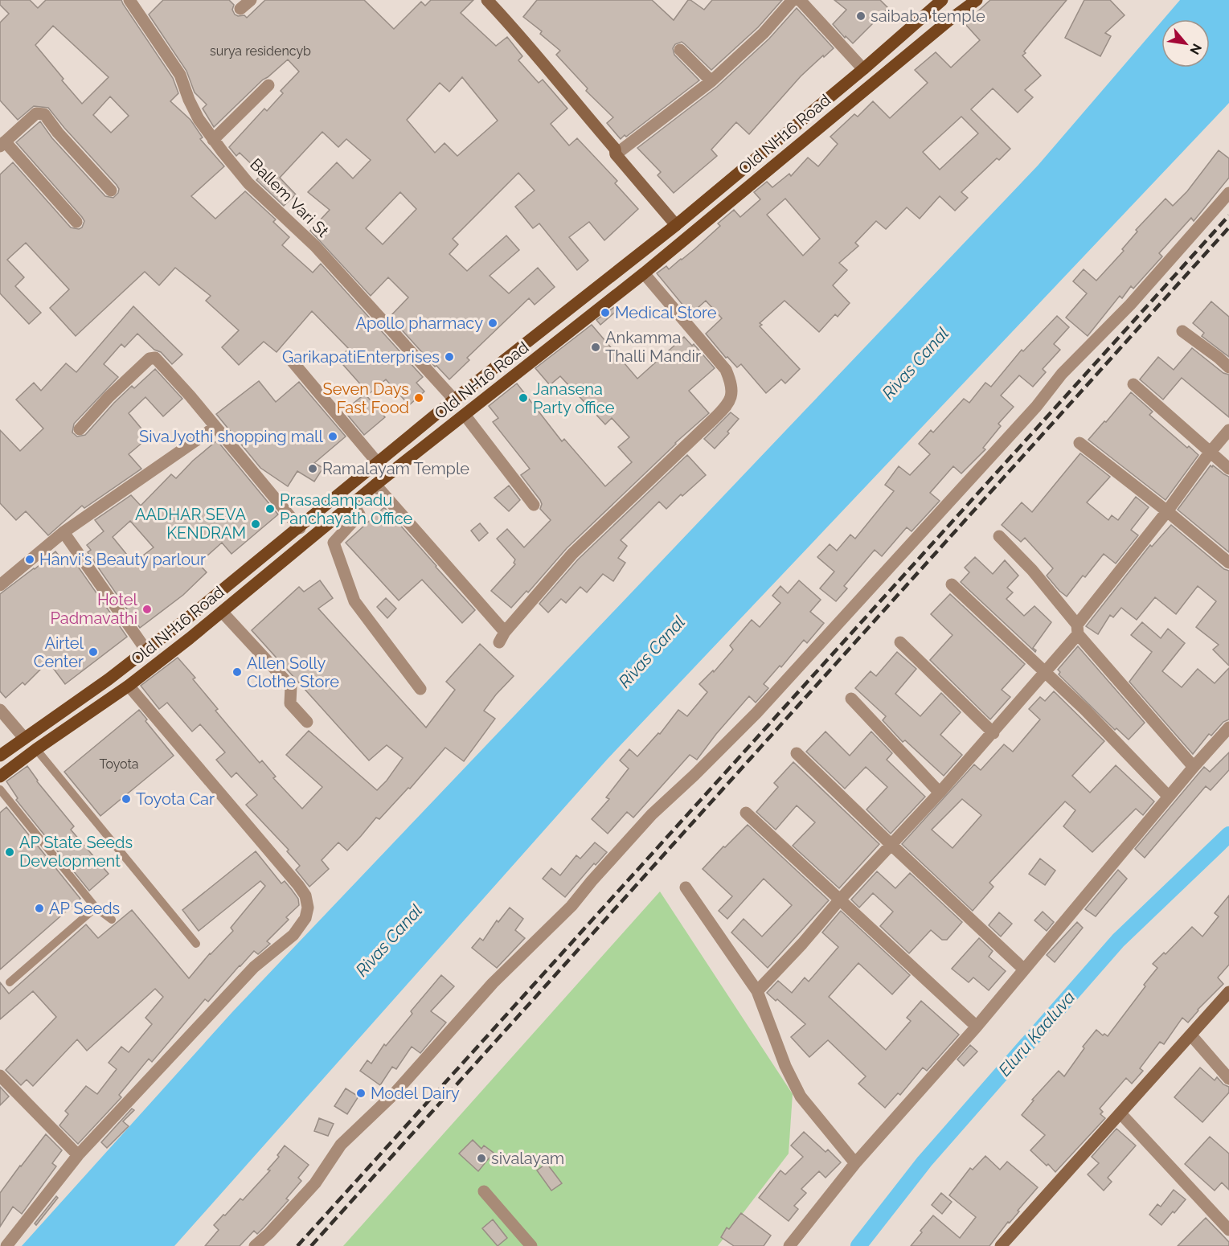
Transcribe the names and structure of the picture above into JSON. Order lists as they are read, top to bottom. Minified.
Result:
{"streets":{"main road":["Old NH16 Road"],"street":["Ballem Vari St"]},"crossings":[["Old NH16 Road","Ballem Vari St"]],"water":["Rivas Canal","Eluru Kaaluva"],"places":["saibaba temple","Medical Store","Apollo pharmacy","Ankamma Thalli Mandir","GarikapatiEnterprises","Seven Days Fast Food","Janasena Party office","SivaJyothi shopping mall","Ramalayam Temple","Prasadampadu Panchayath Office","AADHAR SEVA KENDRAM","Hanvi's Beauty parlour","Hotel Padmavathi","Airtel Center","Allen Solly Clothe Store","Toyota Car","AP State Seeds Development","AP Seeds","Model Dairy","sivalayam"],"house_numbers":["surya residencyb","Toyota"],"north":"bottom right"}
